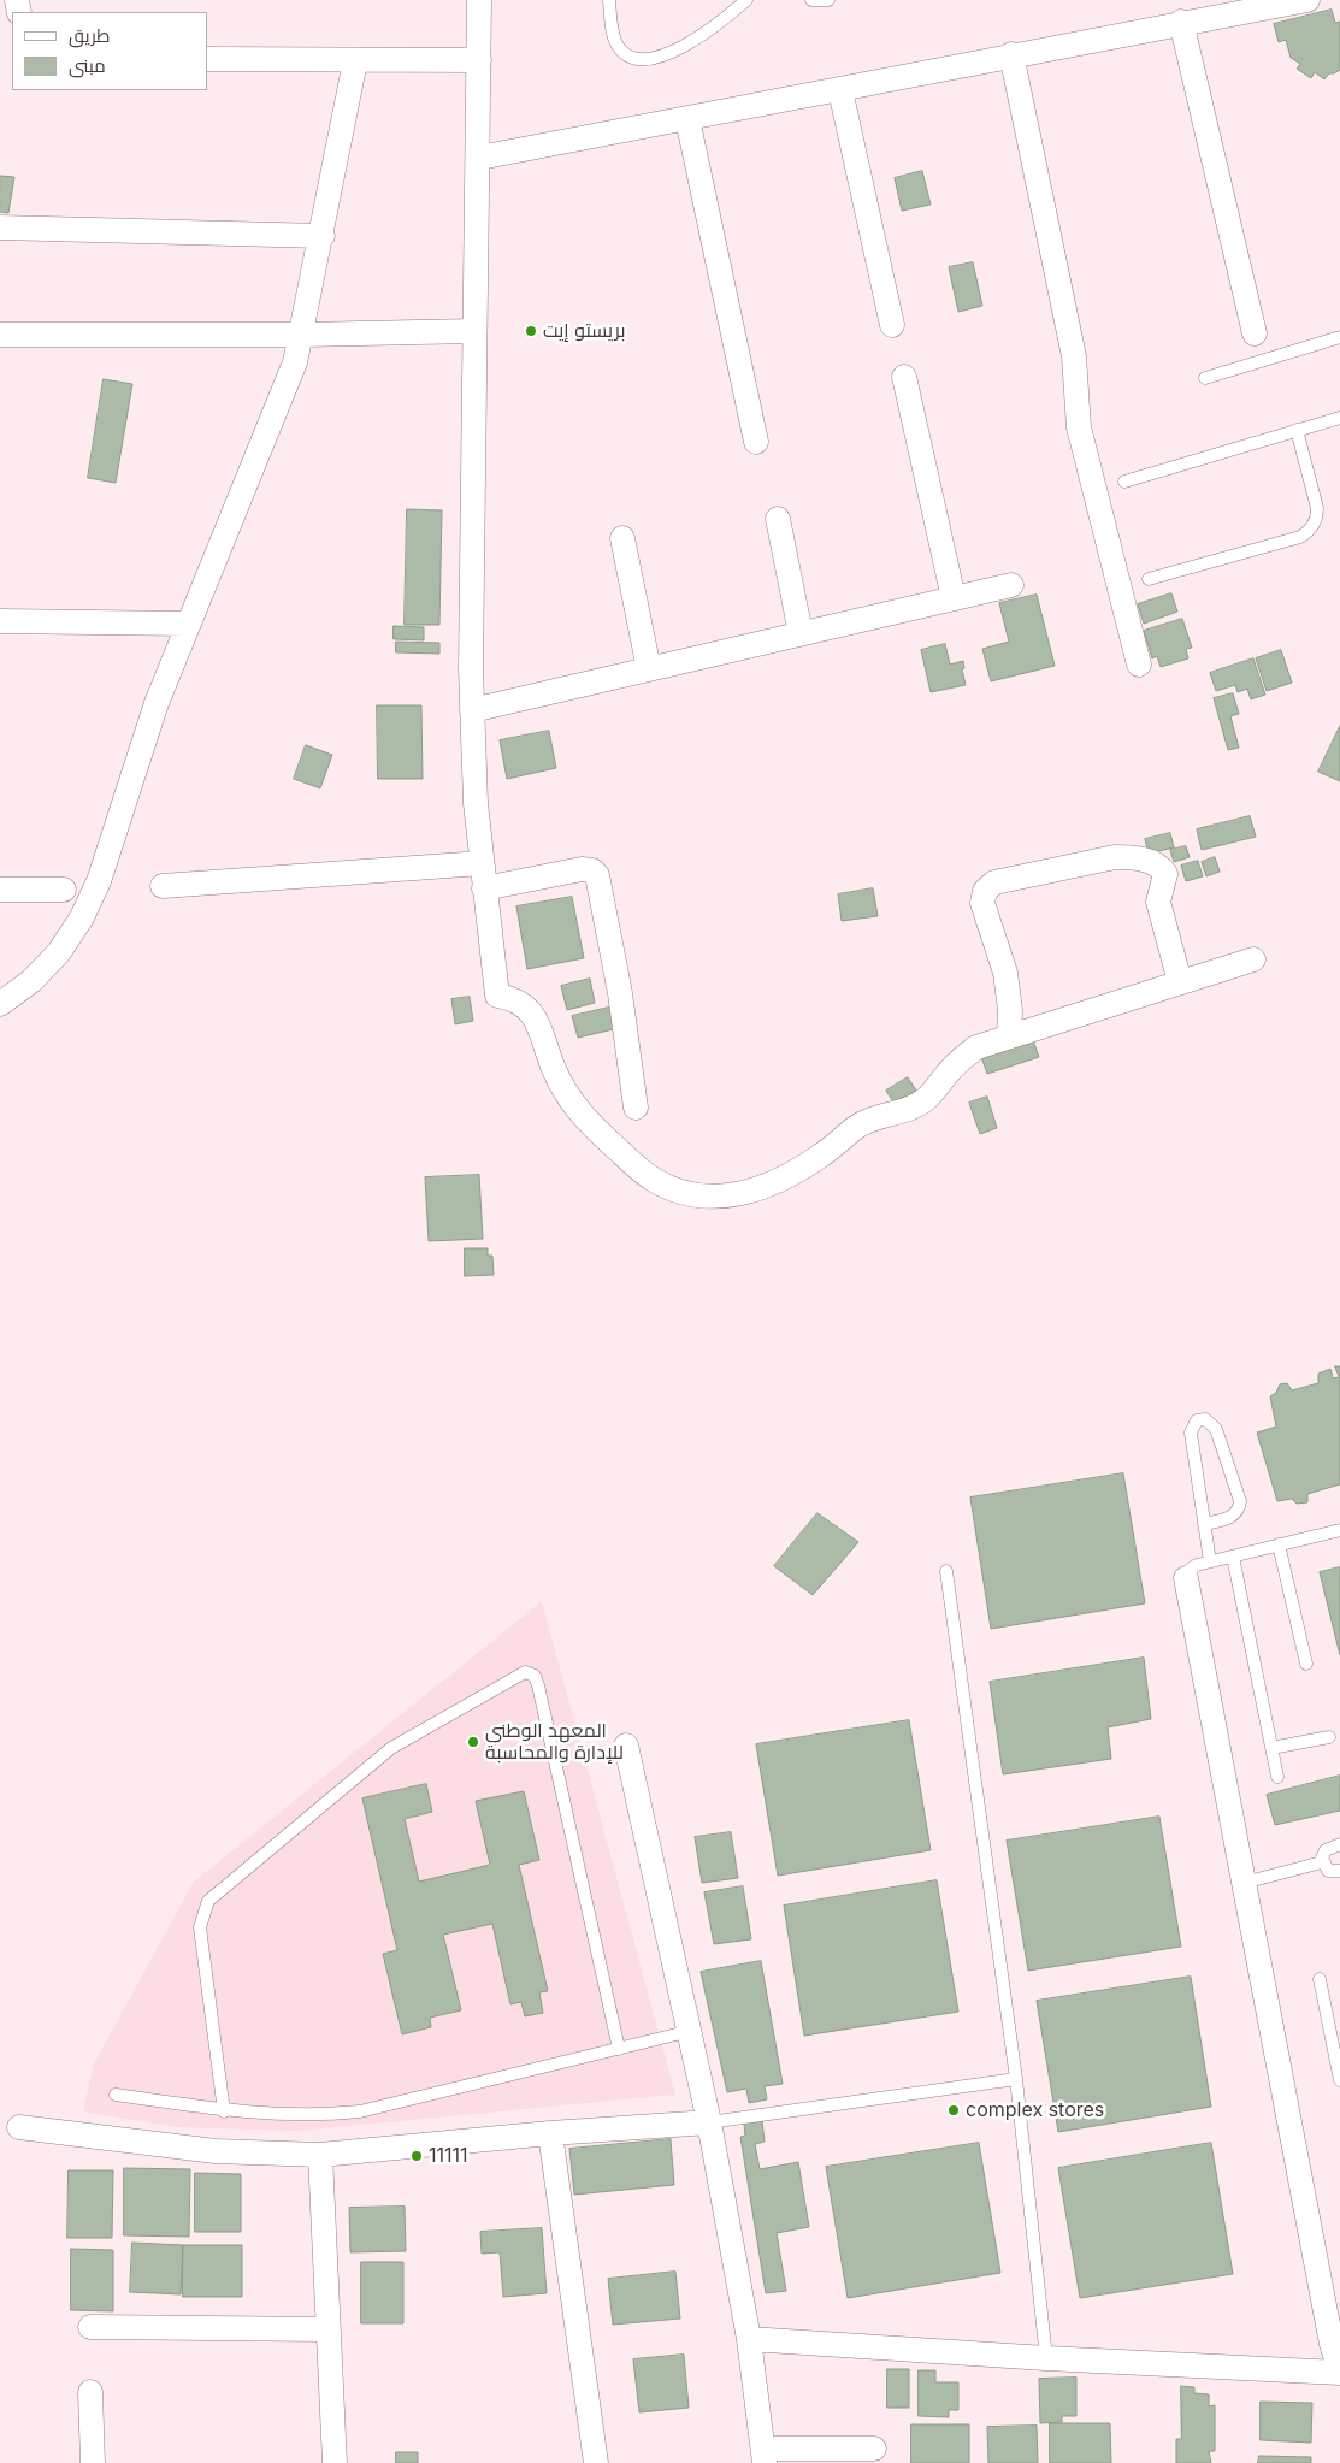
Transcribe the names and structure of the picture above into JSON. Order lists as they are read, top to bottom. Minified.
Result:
{"places":["بريستو إيت","المعهد الوطني للإدارة والمحاسبة","complex stores","11111"],"legend":["طريق","مبنى"]}
